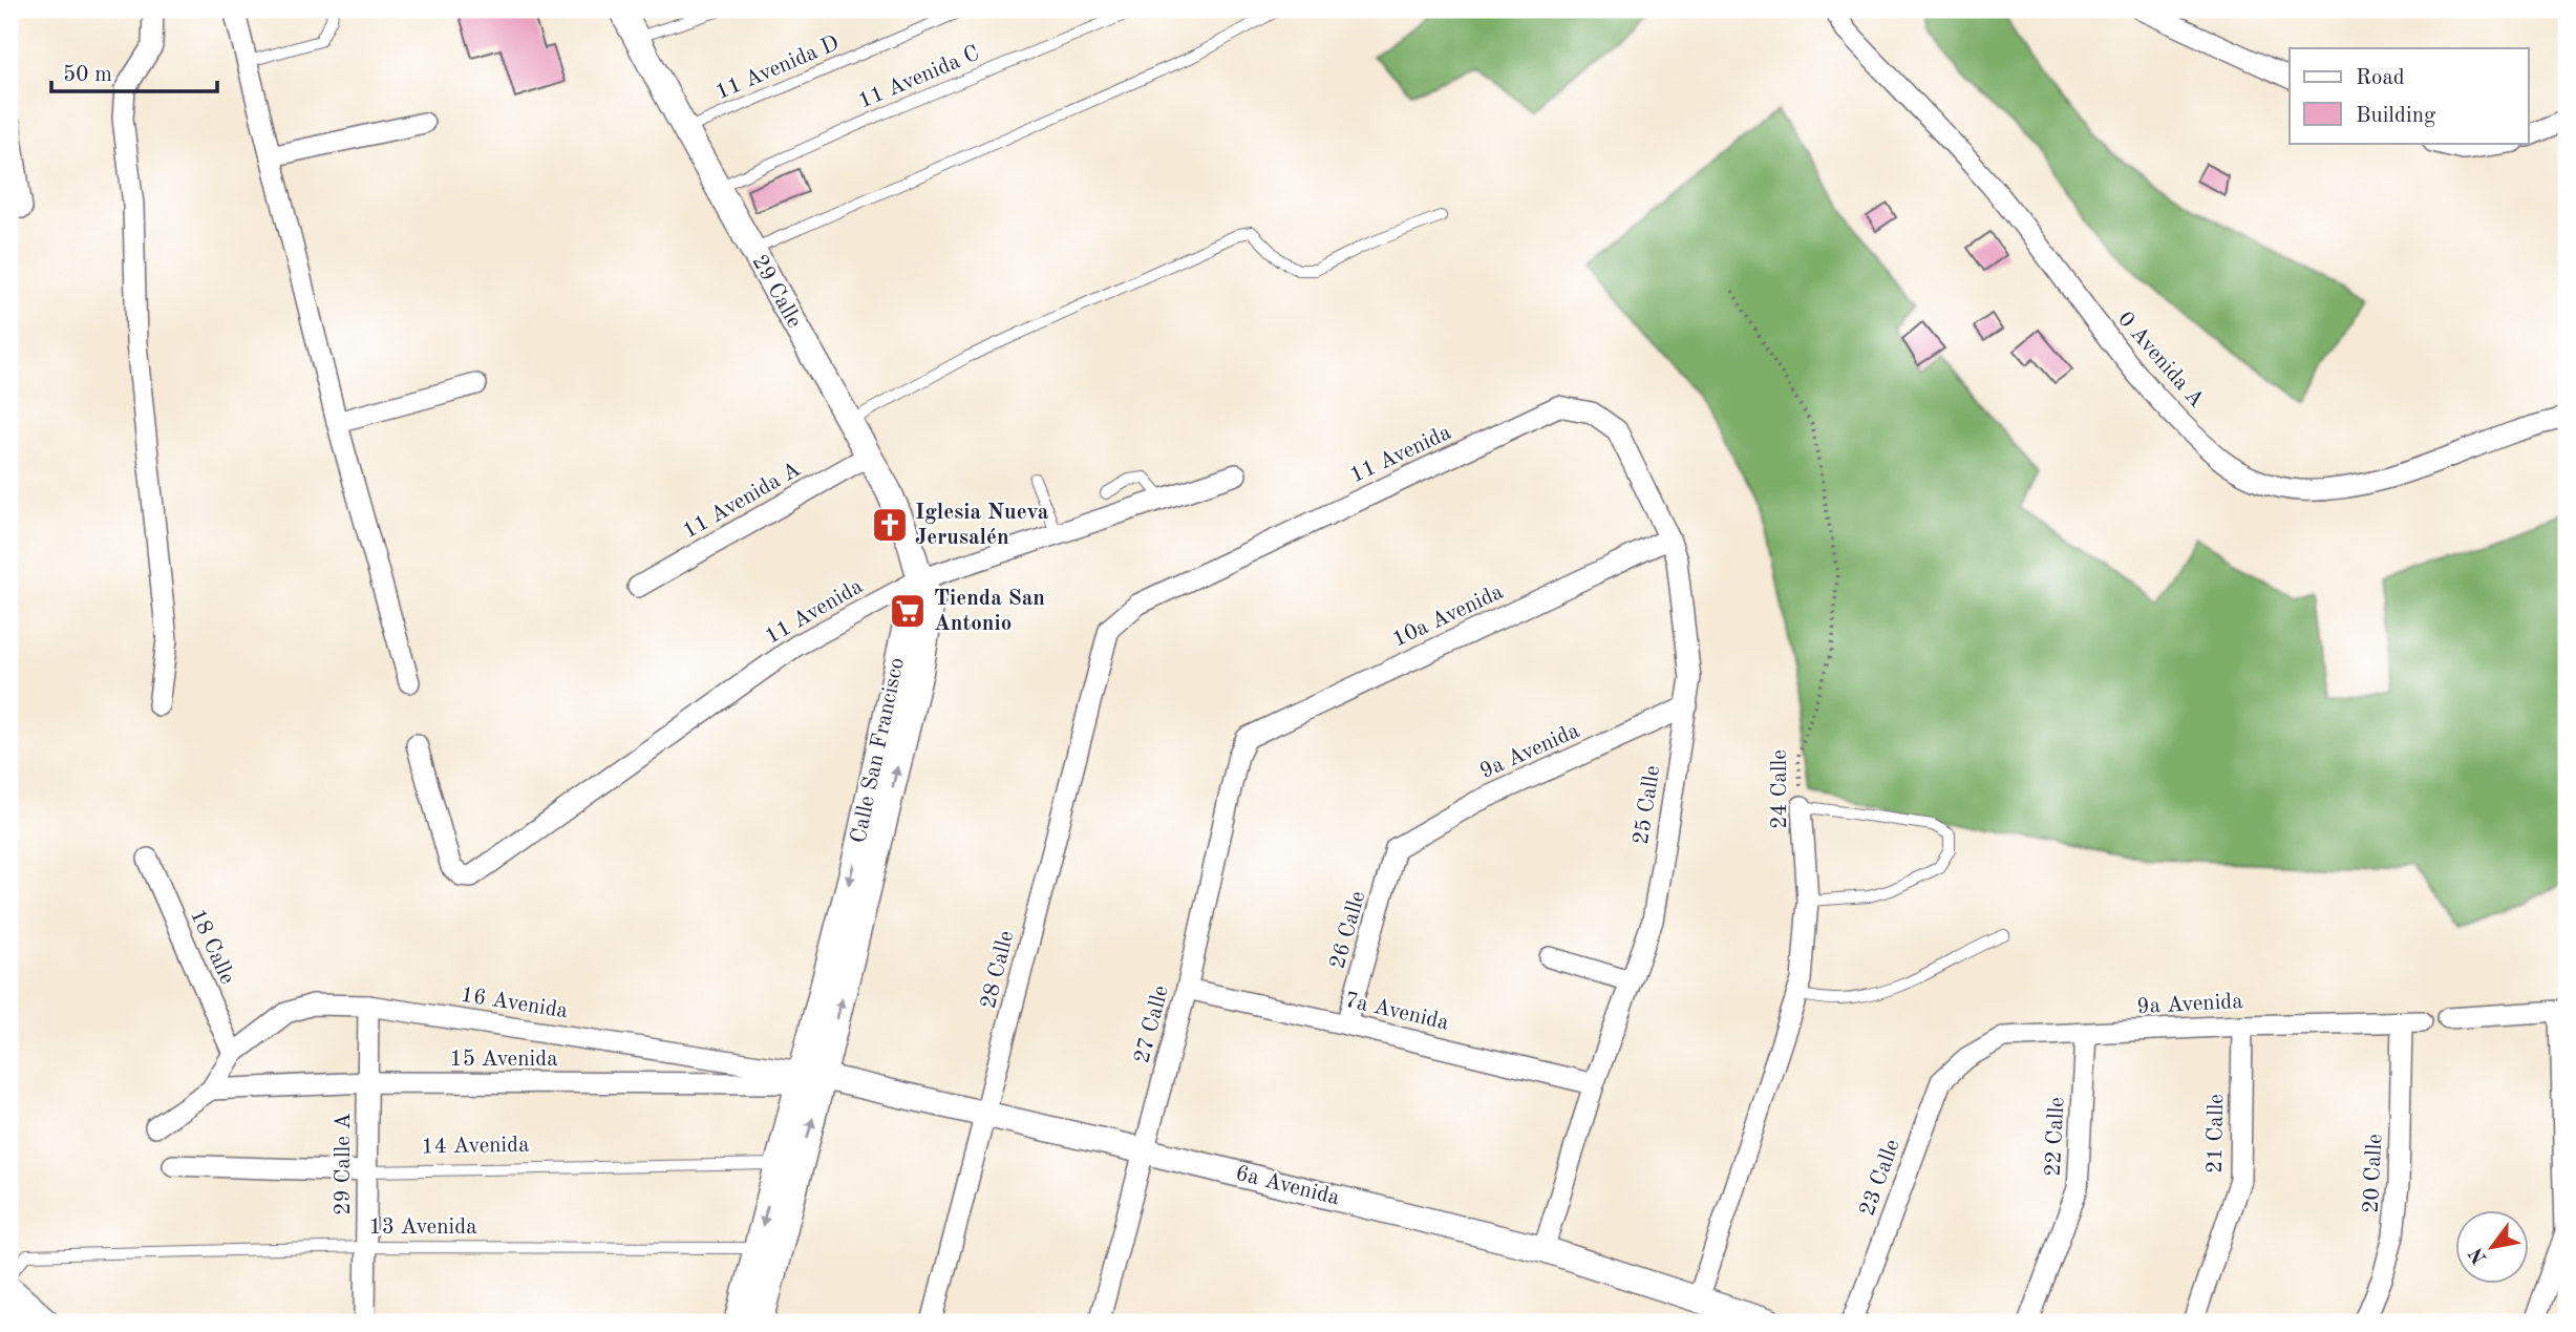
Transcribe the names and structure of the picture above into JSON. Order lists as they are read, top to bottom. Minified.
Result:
{"streets":{"street":["29 Calle","0 Avenida A","11 Avenida","11 Avenida A","10a Avenida","Calle San Francisco","9a Avenida","24 Calle","25 Calle","26 Calle","18 Calle","28 Calle","16 Avenida","7a Avenida","27 Calle","15 Avenida","21 Calle","22 Calle","14 Avenida","29 Calle A","20 Calle","23 Calle","6a Avenida"],"lane":["11 Avenida D","11 Avenida C","13 Avenida"]},"crossings":[["11 Avenida D","29 Calle"],["11 Avenida C","29 Calle"],["29 Calle","11 Avenida"],["29 Calle","11 Avenida A"],["29 Calle","Calle San Francisco"],["11 Avenida","Calle San Francisco"],["11 Avenida","25 Calle"],["11 Avenida","28 Calle"],["10a Avenida","25 Calle"],["10a Avenida","27 Calle"],["Calle San Francisco","16 Avenida"],["Calle San Francisco","15 Avenida"],["Calle San Francisco","14 Avenida"],["Calle San Francisco","6a Avenida"],["Calle San Francisco","13 Avenida"],["9a Avenida","25 Calle"],["9a Avenida","26 Calle"],["9a Avenida","21 Calle"],["9a Avenida","22 Calle"],["9a Avenida","20 Calle"],["9a Avenida","23 Calle"],["24 Calle","6a Avenida"],["25 Calle","7a Avenida"],["25 Calle","6a Avenida"],["26 Calle","7a Avenida"],["18 Calle","16 Avenida"],["28 Calle","6a Avenida"],["16 Avenida","15 Avenida"],["16 Avenida","29 Calle A"],["16 Avenida","6a Avenida"],["7a Avenida","27 Calle"],["27 Calle","6a Avenida"],["15 Avenida","29 Calle A"],["15 Avenida","6a Avenida"],["14 Avenida","29 Calle A"],["29 Calle A","13 Avenida"]],"places":{"church":["Iglesia Nueva Jerusalén"],"supermarket":["Tienda San Antonio"]},"legend":["Road","Building"],"scale_bar":"50 m","north":"bottom left"}
